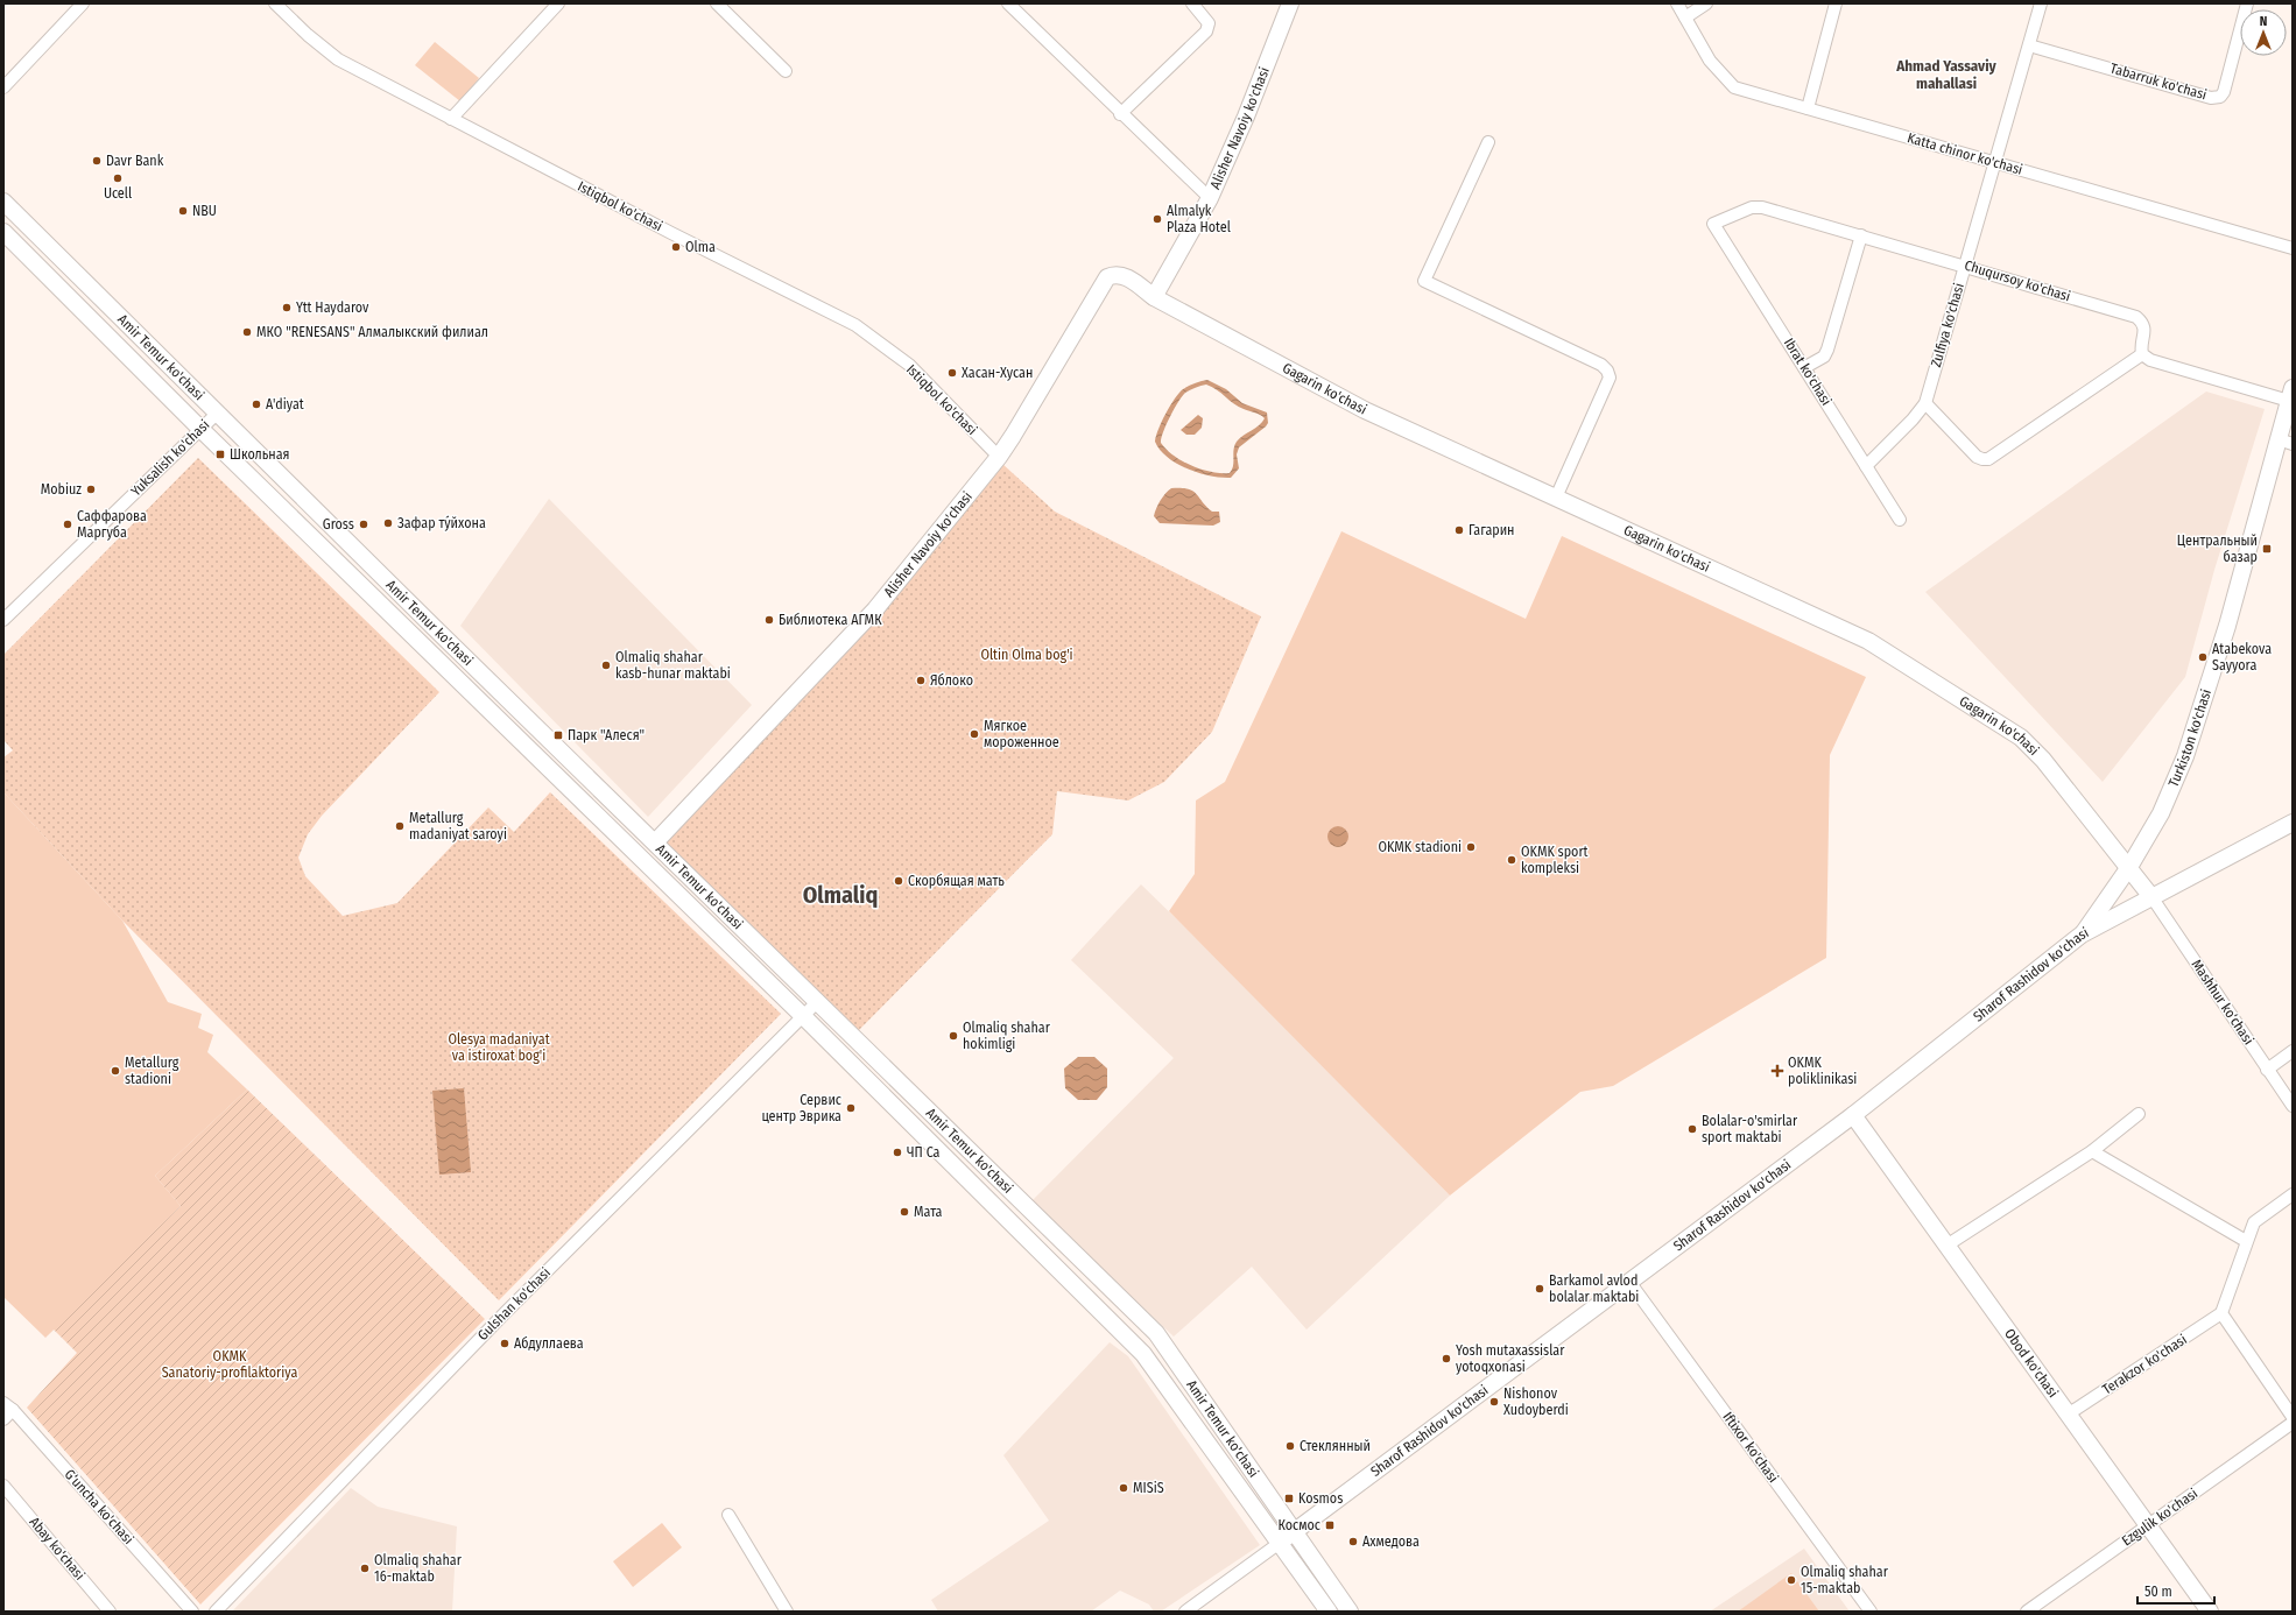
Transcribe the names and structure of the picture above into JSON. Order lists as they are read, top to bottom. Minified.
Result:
{"streets":{"main road":["Alisher Navoiy ko'chasi","Amir Temur ko'chasi","Gagarin ko'chasi","Turkiston ko'chasi","Sharof Rashidov ko'chasi","Obod ko'chasi"],"street":["Tabarruk ko'chasi","Katta chinor ko'chasi","Istiqbol ko'chasi","Chuqursoy ko'chasi","Zulfiya ko'chasi","Ibrat ko'chasi","Yuksalish ko'chasi","Mashhur ko‘chasi","Gulshan ko'chasi","Terakzor ko'chasi","Iftixor ko'chasi","G‘uncha ko'chasi","Ezgulik ko'chasi","Abay ko'chasi"]},"crossings":[["Tabarruk ko'chasi","Zulfiya ko'chasi"],["Alisher Navoiy ko'chasi","Istiqbol ko'chasi"],["Alisher Navoiy ko'chasi","Amir Temur ko'chasi"],["Alisher Navoiy ko'chasi","Gagarin ko'chasi"],["Katta chinor ko'chasi","Zulfiya ko'chasi"],["Chuqursoy ko'chasi","Zulfiya ko'chasi"],["Chuqursoy ko'chasi","Ibrat ko'chasi"],["Zulfiya ko'chasi","Ibrat ko'chasi"],["Amir Temur ko'chasi","Yuksalish ko'chasi"],["Amir Temur ko'chasi","Sharof Rashidov ko'chasi"],["Amir Temur ko'chasi","Gulshan ko'chasi"],["Gagarin ko'chasi","Turkiston ko'chasi"],["Gagarin ko'chasi","Sharof Rashidov ko'chasi"],["Gagarin ko'chasi","Mashhur ko‘chasi"],["Turkiston ko'chasi","Sharof Rashidov ko'chasi"],["Sharof Rashidov ko'chasi","Mashhur ko‘chasi"],["Sharof Rashidov ko'chasi","Obod ko'chasi"],["Sharof Rashidov ko'chasi","Iftixor ko'chasi"],["Obod ko'chasi","Terakzor ko'chasi"],["Obod ko'chasi","Ezgulik ko'chasi"]],"districts":["Ahmad Yassaviy mahallasi","Olmaliq"],"parks":["Oltin Olma bog'i","Olesya madaniyat va istiroxat bog'i","OKMK Sanatoriy-profilaktoriya"],"places":{"other":["Davr Bank","Ucell","NBU","Almalyk Plaza Hotel","Olma","Ytt Haydarov","МКО \"RENESANS\" Алмалыкский филиал","Хасан-Хусан","A'diyat","Mobiuz","Зафар тýйхона","Саффарова Маргуба","Gross","Гагарин","Библиотека АГМК","Atabekova Sayyora","Olmaliq shahar kasb-hunar maktabi","Яблоко","Мягкое мороженное","Metallurg madaniyat saroyi","OKMK stadioni","OKMK sport kompleksi","Скорбящая мать","Olmaliq shahar hokimligi","Metallurg stadioni","Сервис центр Эврика","Bolalar-o'smirlar sport maktabi","ЧП Са","Мата","Barkamol avlod bolalar maktabi","Абдуллаева","Yosh mutaxassislar yotoqxonasi","Nishonov Xudoyberdi","Стеклянный","MISiS","Ахмедова","Olmaliq shahar 16-maktab","Olmaliq shahar 15-maktab"],"transit":["Школьная","Центральный базар","Парк \"Алеся\"","Kosmos","Космос"],"health":["OKMK poliklinikasi"]},"scale_bar":"50 m","north":"top"}
